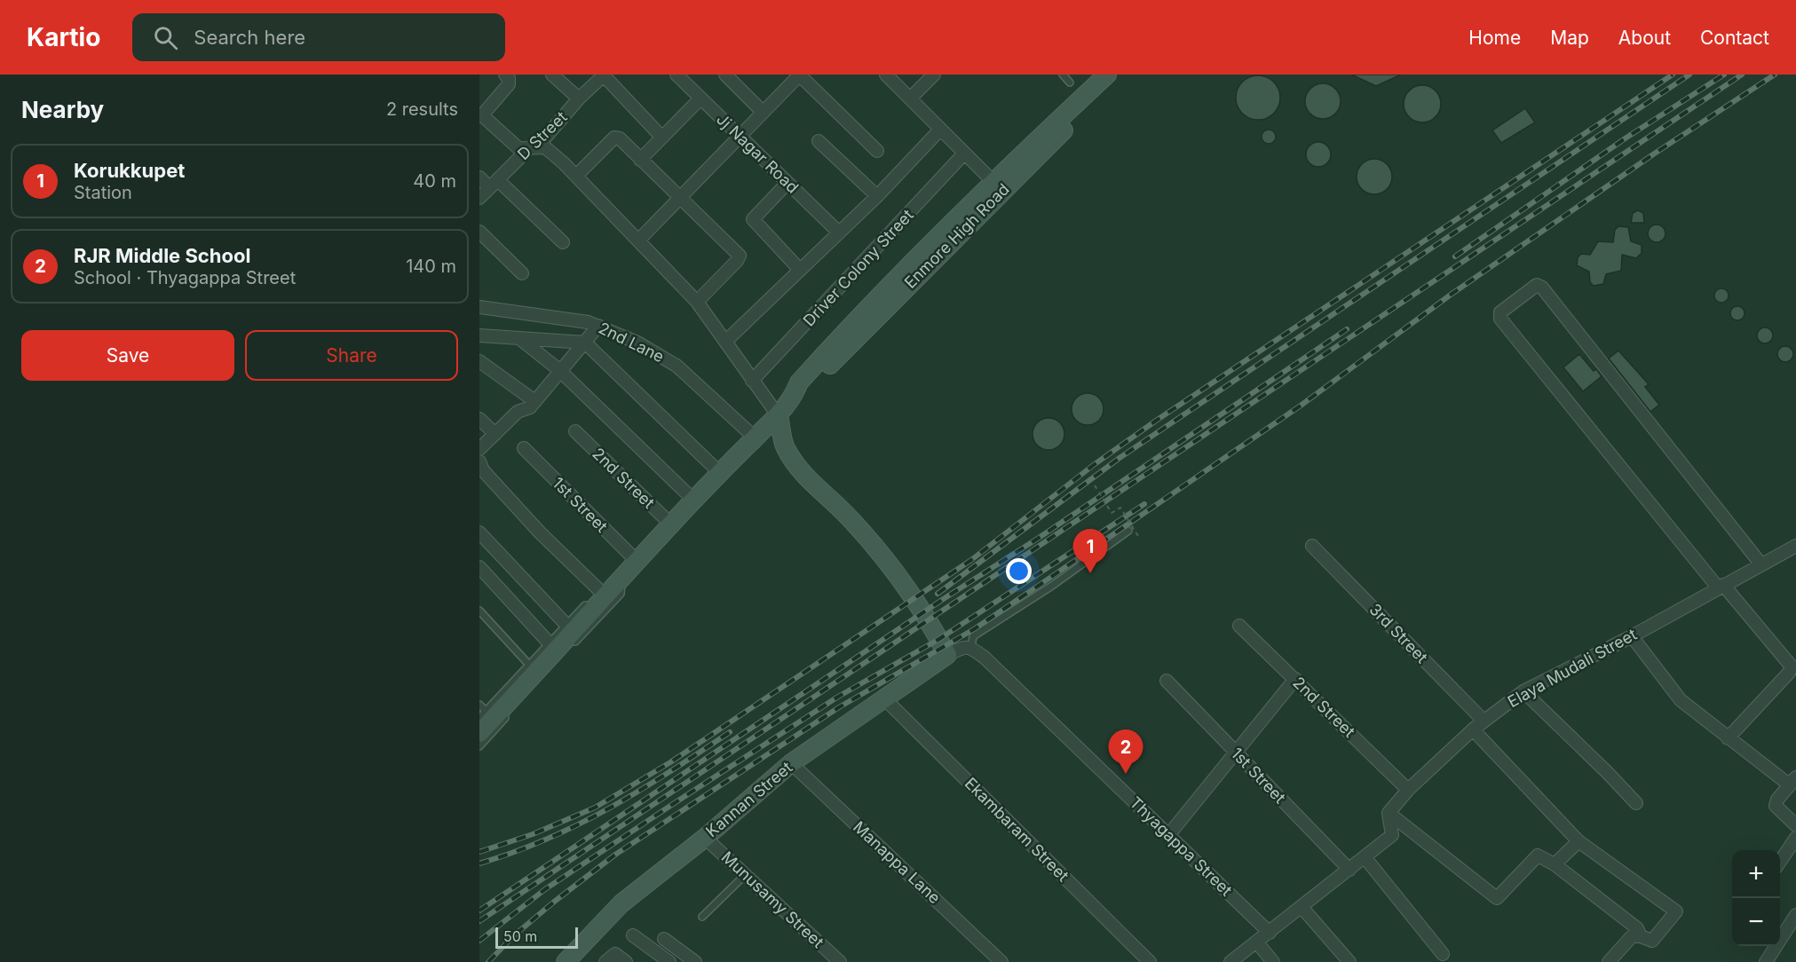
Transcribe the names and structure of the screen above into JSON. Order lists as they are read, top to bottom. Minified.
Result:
{"streets":{"main road":["Enmore High Road","Kannan Street"],"street":["D Street","Jj Nagar Road","Driver Colony Street","2nd Lane","2nd Street","1st Street","3rd Street","Elaya Mudali Street","Ekambaram Street","Thyagappa Street","Manappa Lane","Munusamy Street"]},"crossings":[["Enmore High Road","2nd Lane"],["Enmore High Road","2nd Street"],["Enmore High Road","1st Street"],["2nd Street","Elaya Mudali Street"],["3rd Street","Elaya Mudali Street"],["Kannan Street","Ekambaram Street"],["Kannan Street","Manappa Lane"],["Kannan Street","Munusamy Street"]],"scale_bar":"50 m","page":{"header":"Kartio","search":"Search here","nav":["Home","Map","About","Contact"],"heading":["Nearby","2 results"],"list":[{"mark":"1","name":"Korukkupet","note":"Station","value":"40 m"},{"mark":"2","name":"RJR Middle School","note":"School · Thyagappa Street","value":"140 m"}],"buttons":["Save","Share"],"pins":["1","2"],"map_buttons":["+","−"],"scale":"50 m"}}
